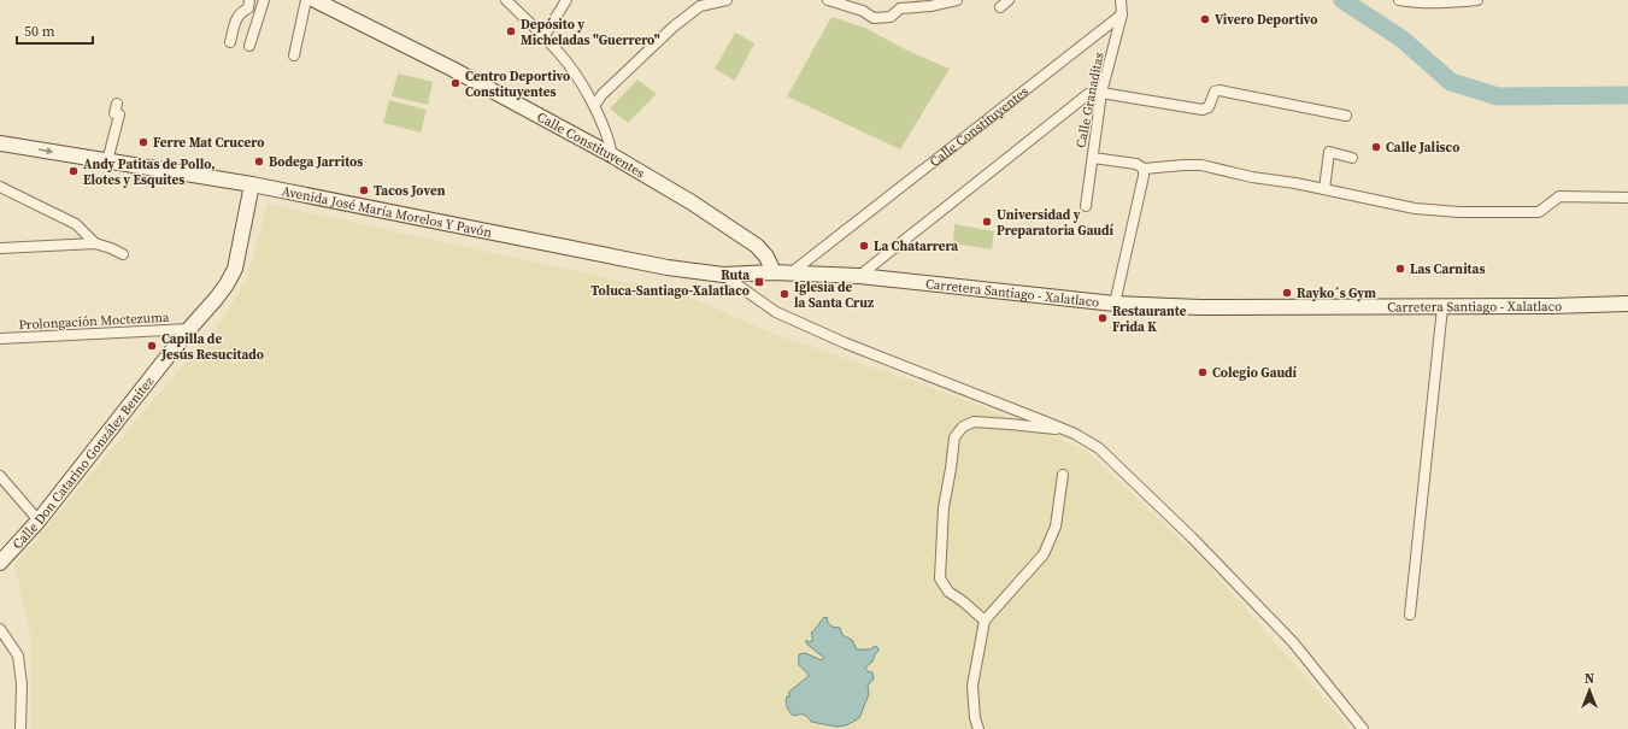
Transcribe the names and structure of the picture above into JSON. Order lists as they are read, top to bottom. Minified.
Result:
{"streets":{"main road":["Calle Constituyentes","Avenida José María Morelos Y Pavón","Carretera Santiago - Xalatlaco","Calle Don Catarino González Benítez"],"street":["Calle Granaditas","Prolongación Moctezuma"]},"crossings":[["Calle Granaditas","Calle Constituyentes"],["Calle Constituyentes","Avenida José María Morelos Y Pavón"],["Calle Constituyentes","Carretera Santiago - Xalatlaco"],["Avenida José María Morelos Y Pavón","Carretera Santiago - Xalatlaco"],["Avenida José María Morelos Y Pavón","Calle Don Catarino González Benítez"],["Prolongación Moctezuma","Calle Don Catarino González Benítez"]],"places":{"other":["Vivero Deportivo","Depósito y Micheladas \"Guerrero\"","Centro Deportivo Constituyentes","Ferre Mat Crucero","Calle Jalisco","Bodega Jarritos","Andy Patitas de Pollo, Elotes y Esquites","Tacos Joven","Universidad y Preparatoria Gaudí","La Chatarrera","Las Carnitas","Rayko´s Gym","Iglesia de la Santa Cruz","Restaurante Frida K","Capilla de Jesús Resucitado","Colegio Gaudí"],"transit":["Ruta Toluca-Santiago-Xalatlaco"]},"scale_bar":"50 m","north":"top"}
